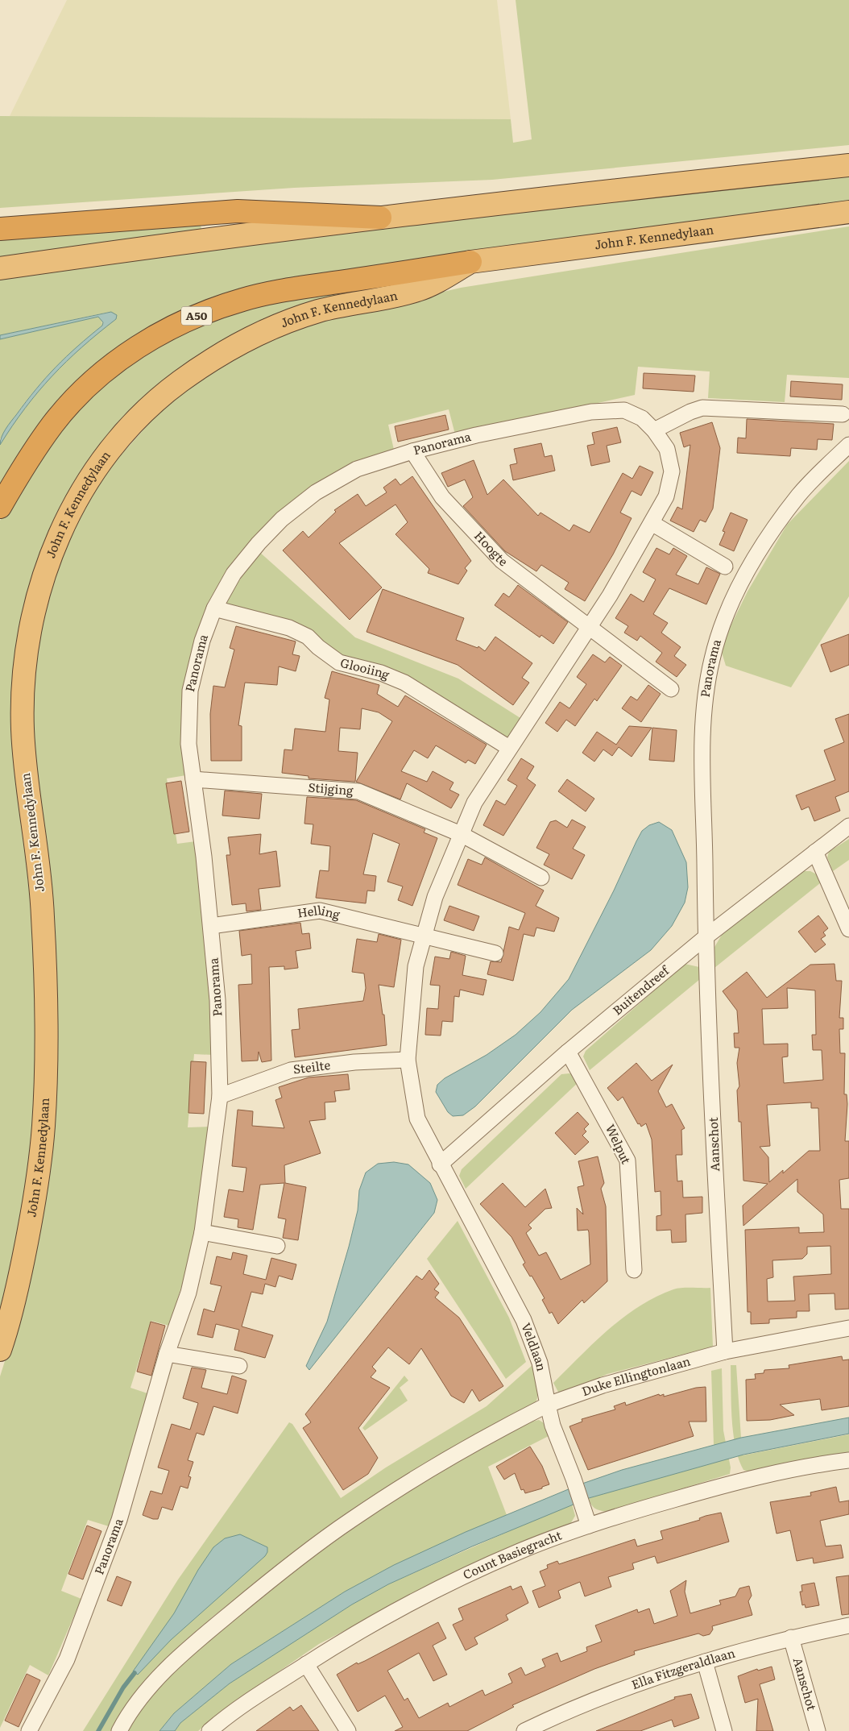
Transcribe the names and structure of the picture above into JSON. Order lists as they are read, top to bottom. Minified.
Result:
{"streets":{"highway":["John F. Kennedylaan","A50"],"street":["Panorama","Hoogte","Glooiing","Stijging","Helling","Buitendreef","Steilte","Welput","Aanschot","Veldlaan","Duke Ellingtonlaan","Count Basiegracht","Ella Fitzgeraldlaan"]},"crossings":[["John F. Kennedylaan","A50"],["Panorama","Hoogte"],["Panorama","Glooiing"],["Panorama","Stijging"],["Panorama","Helling"],["Panorama","Buitendreef"],["Panorama","Steilte"],["Panorama","Aanschot"],["Panorama","Veldlaan"],["Buitendreef","Welput"],["Buitendreef","Aanschot"],["Buitendreef","Veldlaan"],["Aanschot","Duke Ellingtonlaan"],["Aanschot","Ella Fitzgeraldlaan"],["Veldlaan","Duke Ellingtonlaan"]]}
